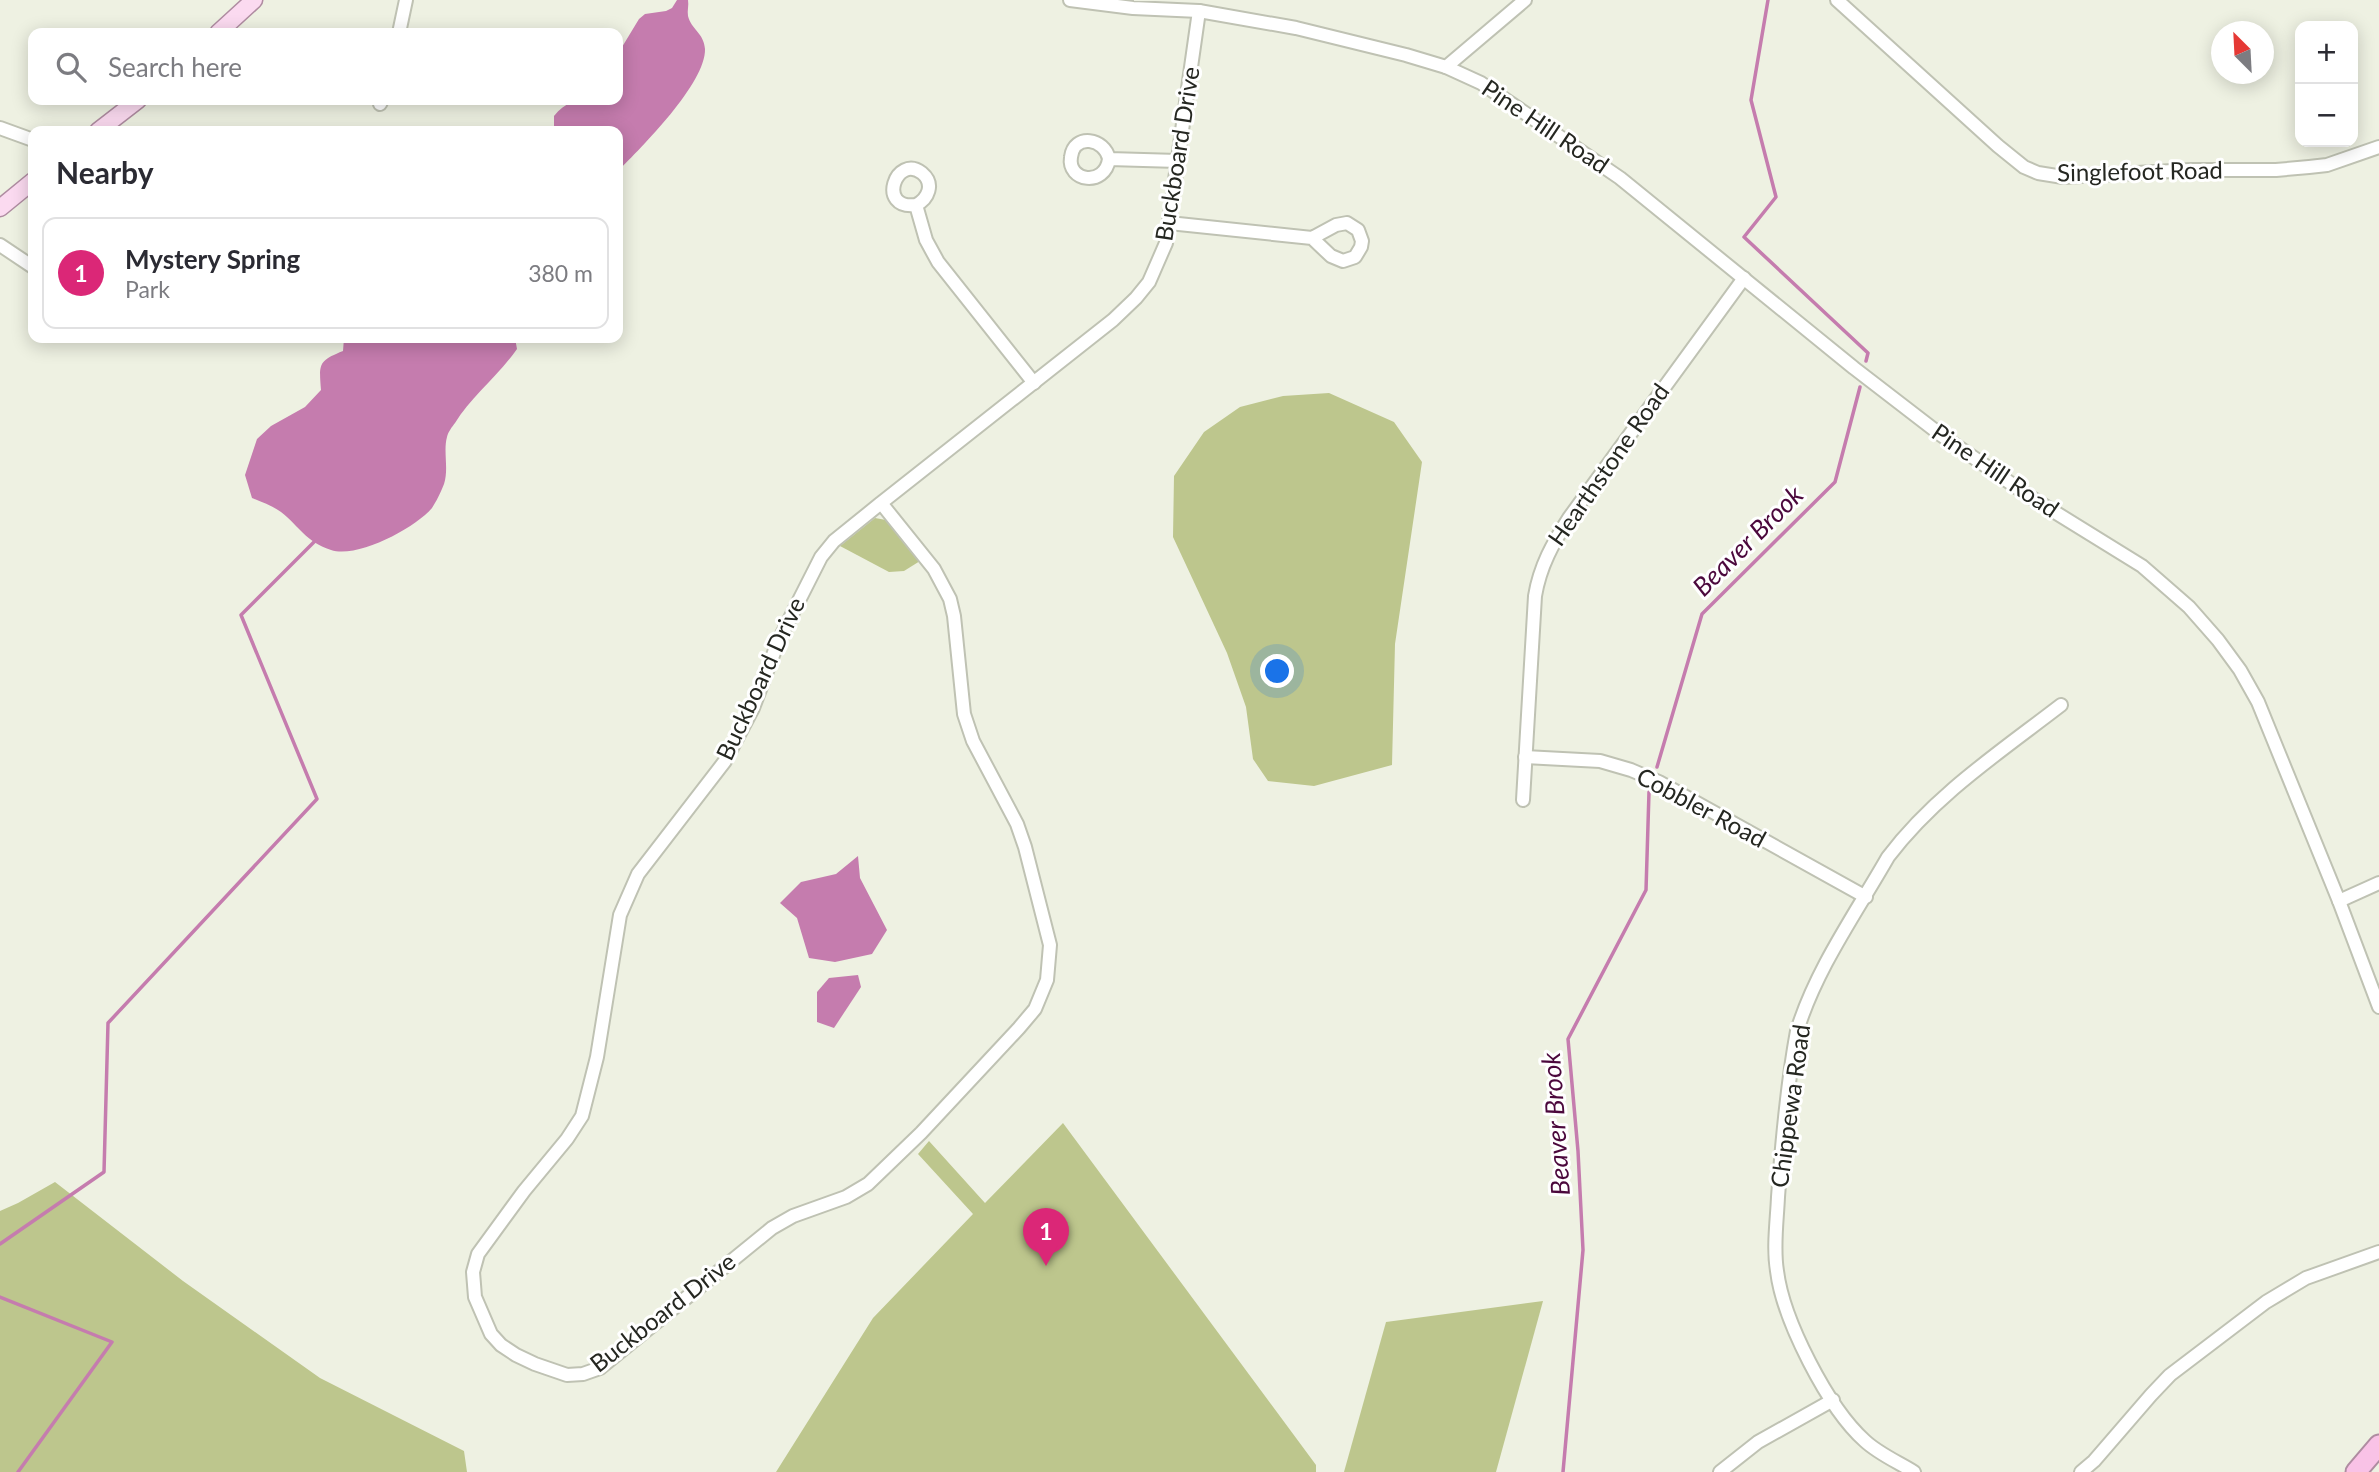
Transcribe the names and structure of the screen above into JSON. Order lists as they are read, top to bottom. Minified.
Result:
{"streets":{"street":["Pine Hill Road","Buckboard Drive","Singlefoot Road","Hearthstone Road","Cobbler Road","Chippewa Road"]},"crossings":[["Pine Hill Road","Buckboard Drive"],["Pine Hill Road","Hearthstone Road"],["Hearthstone Road","Cobbler Road"],["Cobbler Road","Chippewa Road"]],"water":["Beaver Brook"],"north":"top left","page":{"map_buttons":["+","−"],"search":"Search here","heading":"Nearby","list":[{"mark":"1","name":"Mystery Spring","note":"Park","value":"380 m"}],"pins":"1"}}
